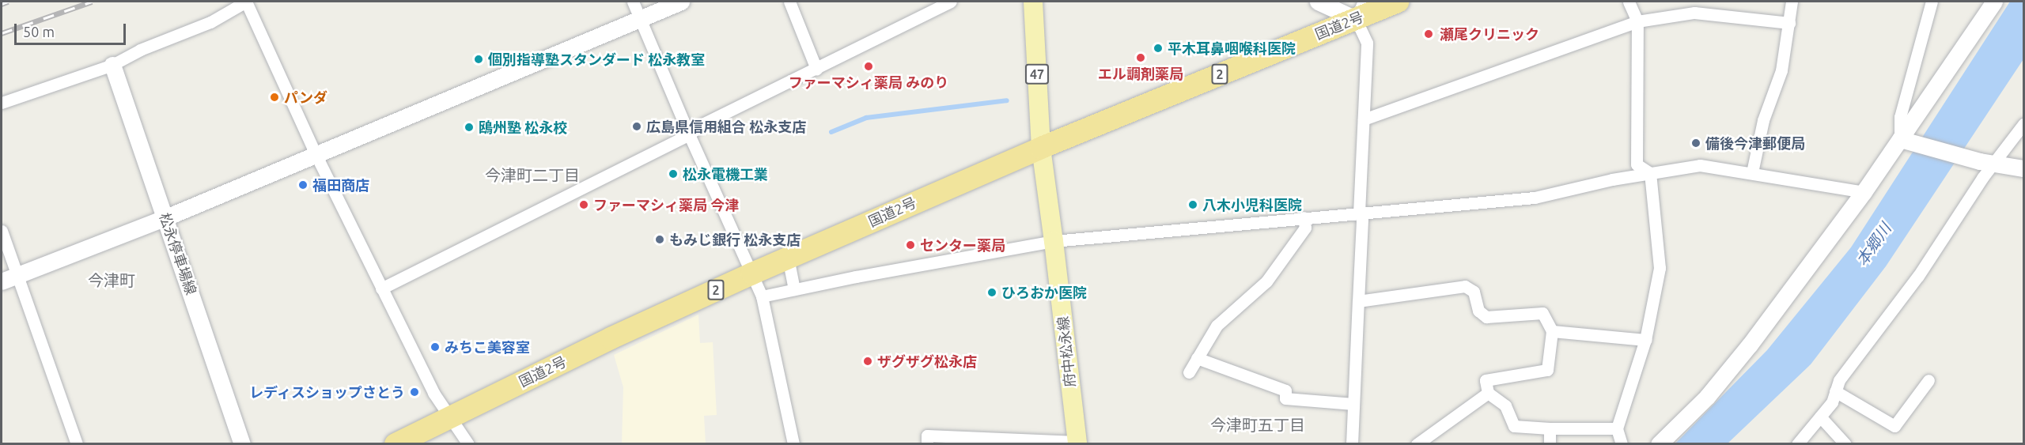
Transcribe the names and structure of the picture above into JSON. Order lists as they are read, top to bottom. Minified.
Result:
{"streets":{"highway":["国道2号","2"],"main road":["47","府中松永線"],"street":["松永停車場線"]},"crossings":[["国道2号","47"],["国道2号","府中松永線"],["47","府中松永線"]],"districts":["今津町二丁目","今津町","今津町五丁目"],"water":["本郷川"],"places":["瀬尾クリニック","平木耳鼻咽喉科医院","エル調剤薬局","個別指導塾スタンダード 松永教室","ファーマシィ薬局 みのり","パンダ","広島県信用組合 松永支店","鴎州塾 松永校","備後今津郵便局","松永電機工業","福田商店","ファーマシィ薬局 今津","八木小児科医院","もみじ銀行 松永支店","センター薬局","ひろおか医院","みちこ美容室","ザグザグ松永店","レディスショップさとう"],"scale_bar":"50 m"}
